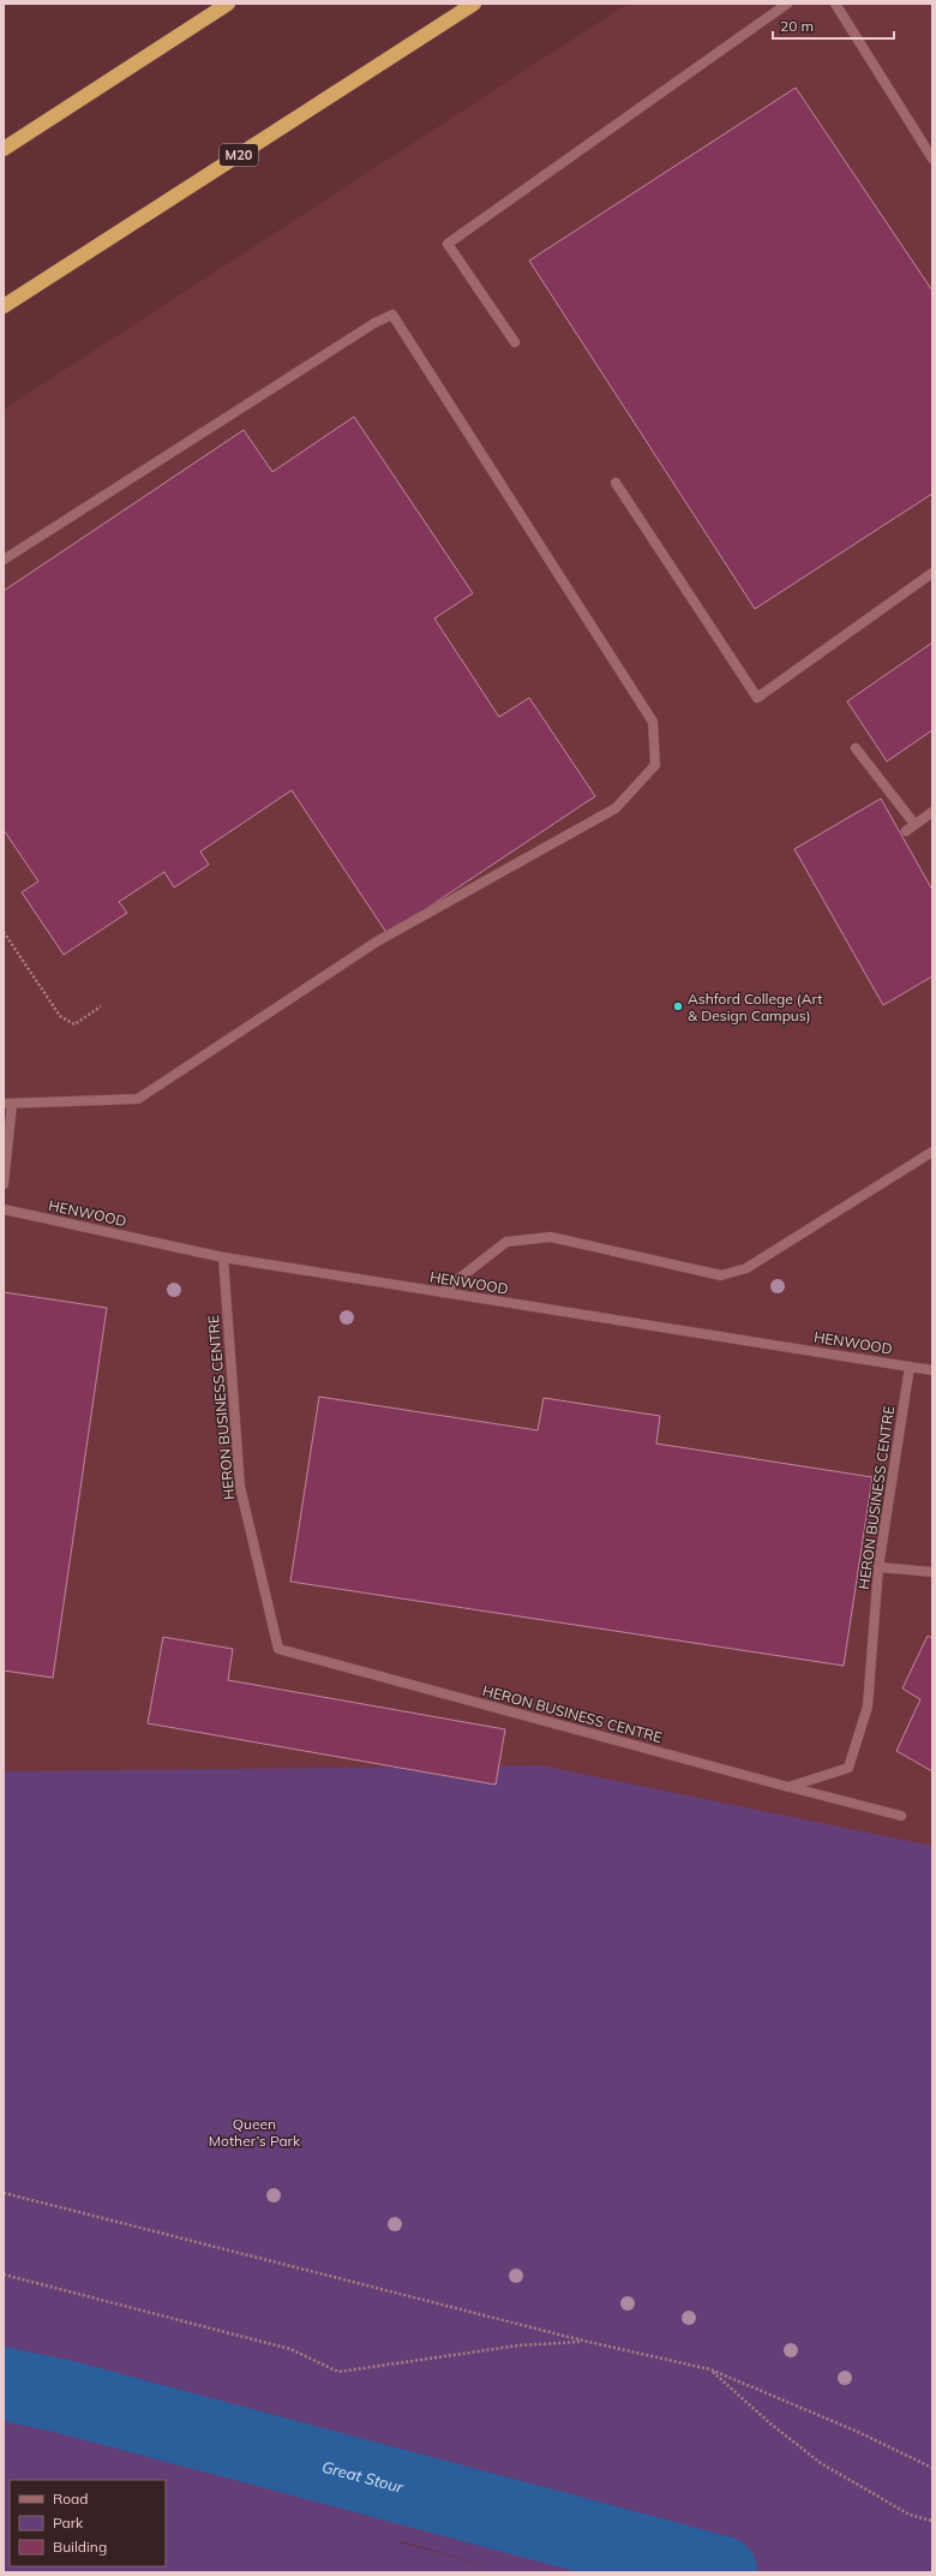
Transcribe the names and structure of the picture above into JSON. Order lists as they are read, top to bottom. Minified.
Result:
{"streets":{"highway":["M20"],"street":["HENWOOD","HERON BUSINESS CENTRE"]},"crossings":[["HENWOOD","HERON BUSINESS CENTRE"]],"water":["Great Stour"],"parks":["Queen Mother’s Park"],"places":["Ashford College (Art & Design Campus)"],"legend":["Road","Park","Building"],"scale_bar":"20 m"}
